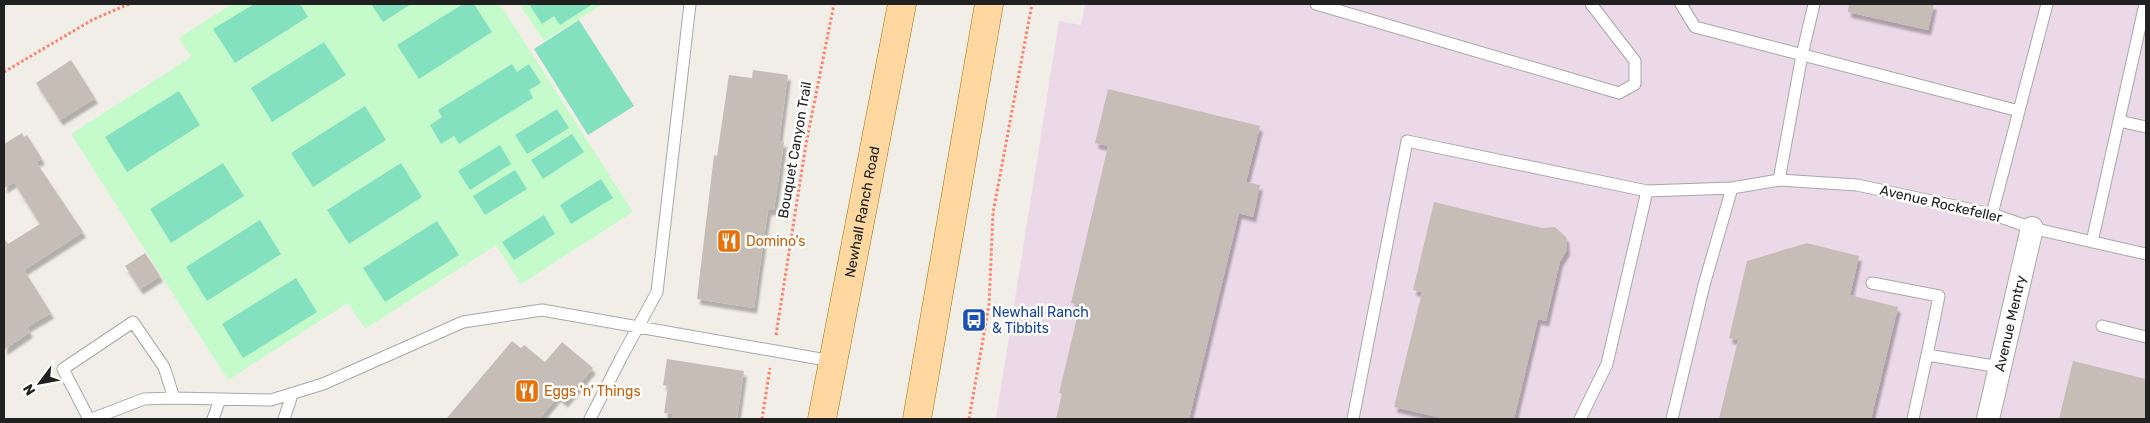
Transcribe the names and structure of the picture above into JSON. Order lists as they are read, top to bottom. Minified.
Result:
{"streets":{"main road":["Newhall Ranch Road"],"street":["Avenue Mentry"],"lane":["Avenue Rockefeller"],"path":["Bouquet Canyon Trail"]},"crossings":[["Avenue Rockefeller","Avenue Mentry"]],"places":{"restaurant":["Domino's","Eggs 'n' Things"],"bus stop":["Newhall Ranch & Tibbits"]},"north":"bottom left"}
